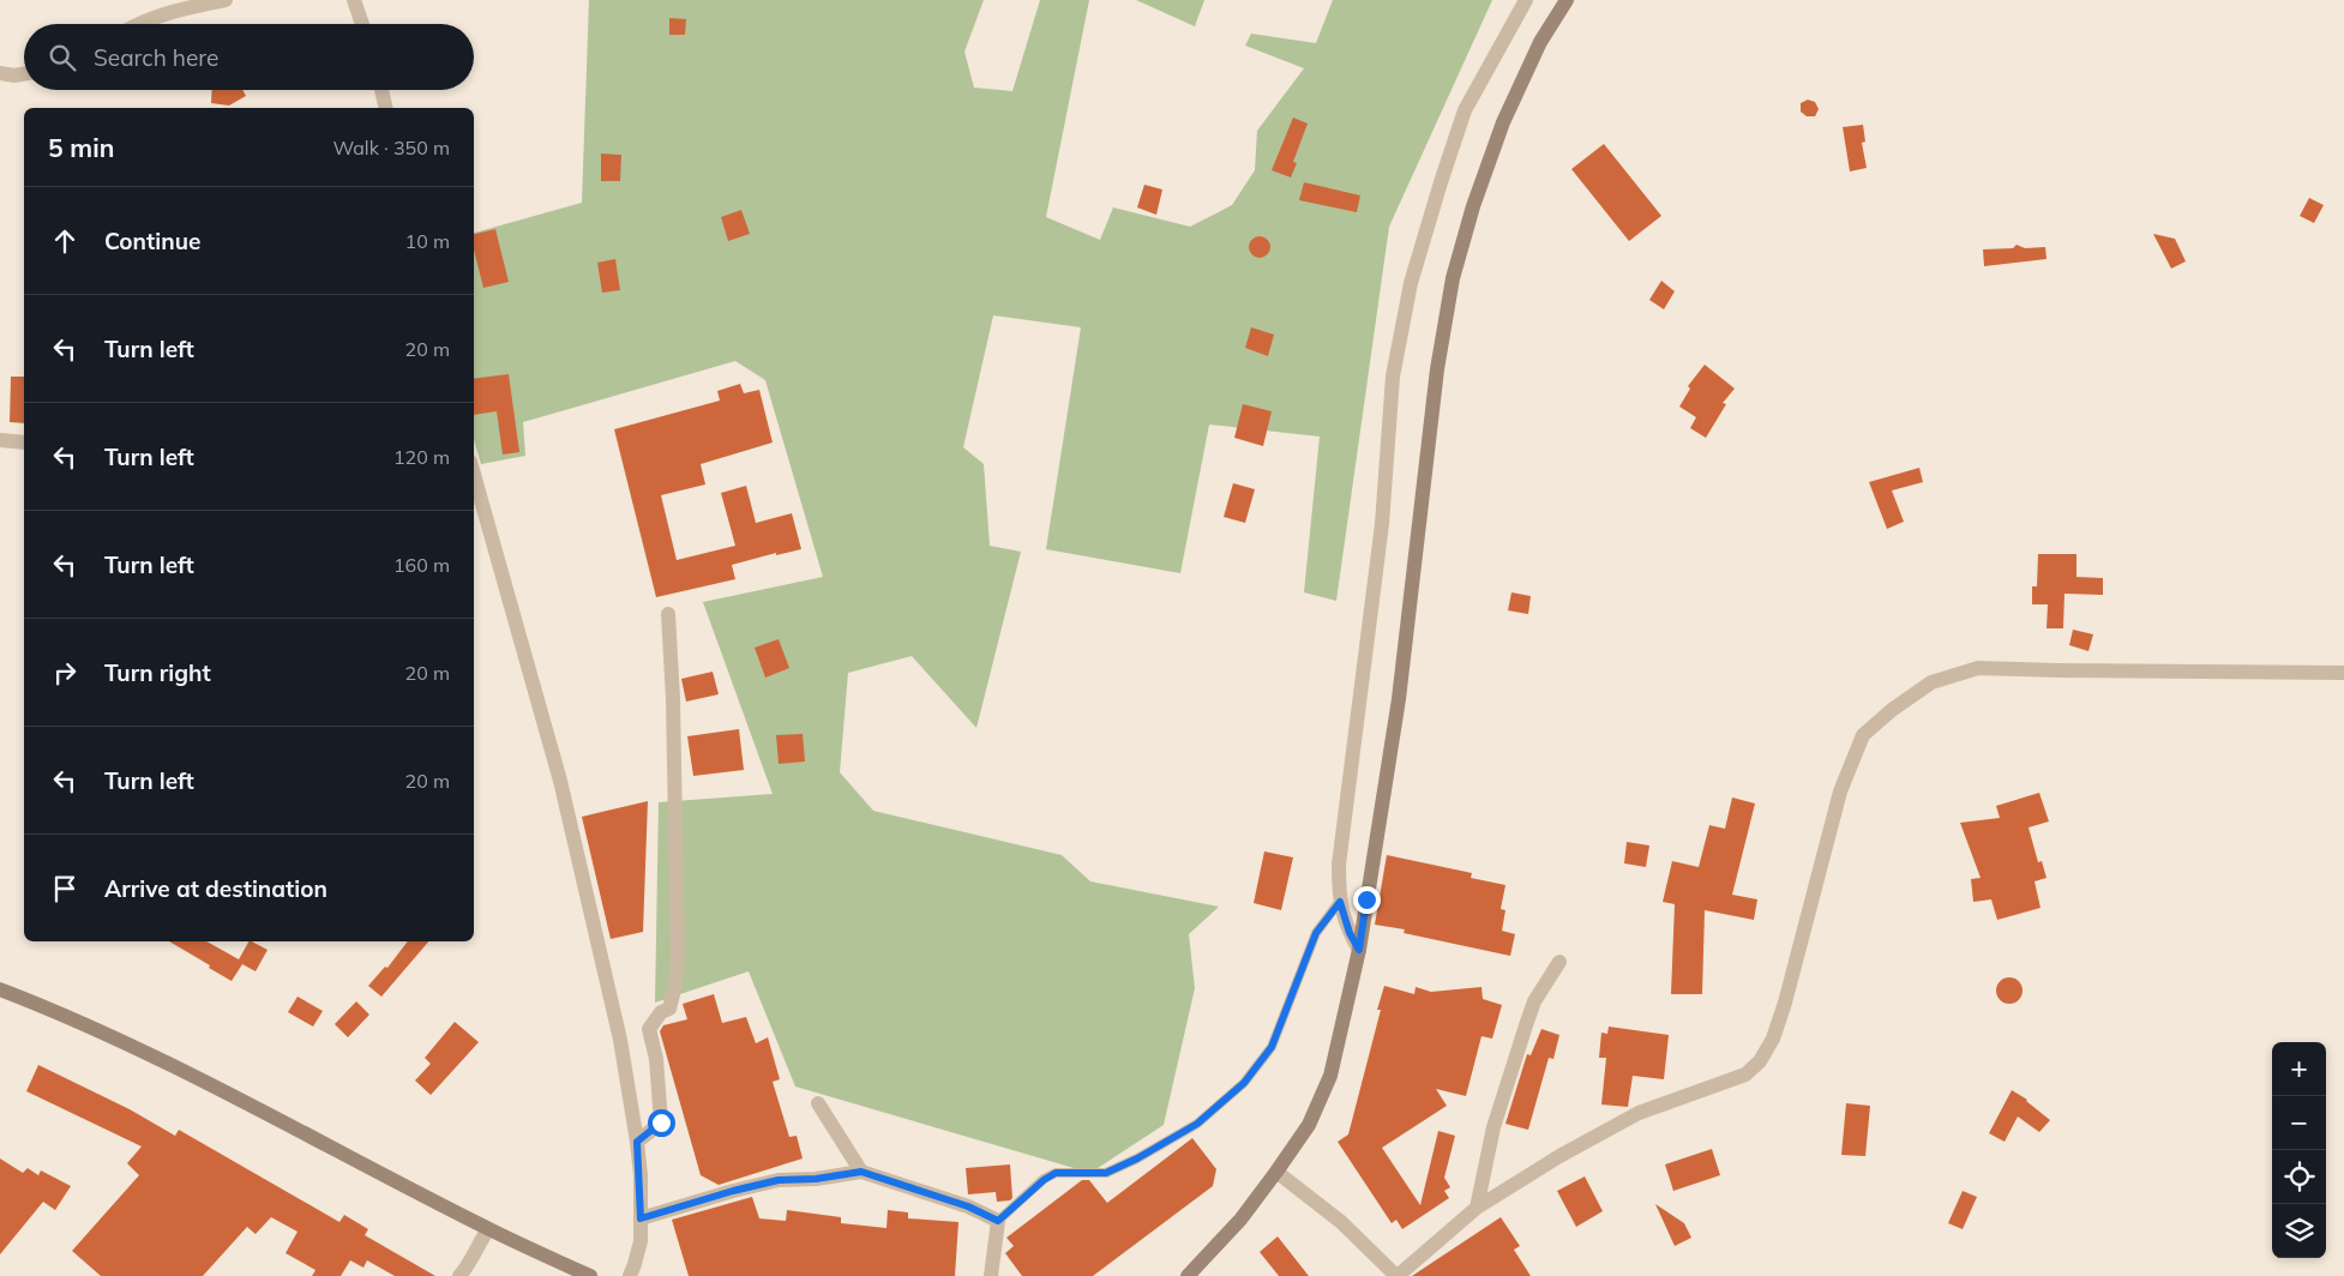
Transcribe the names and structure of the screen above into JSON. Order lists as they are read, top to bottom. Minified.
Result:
{"page":{"search":"Search here","heading":["5 min","Walk · 350 m"],"list":[["Continue","10 m"],["Turn left","20 m"],["Turn left","120 m"],["Turn left","160 m"],["Turn right","20 m"],["Turn left","20 m"],"Arrive at destination"],"map_buttons":["+","−"]}}
